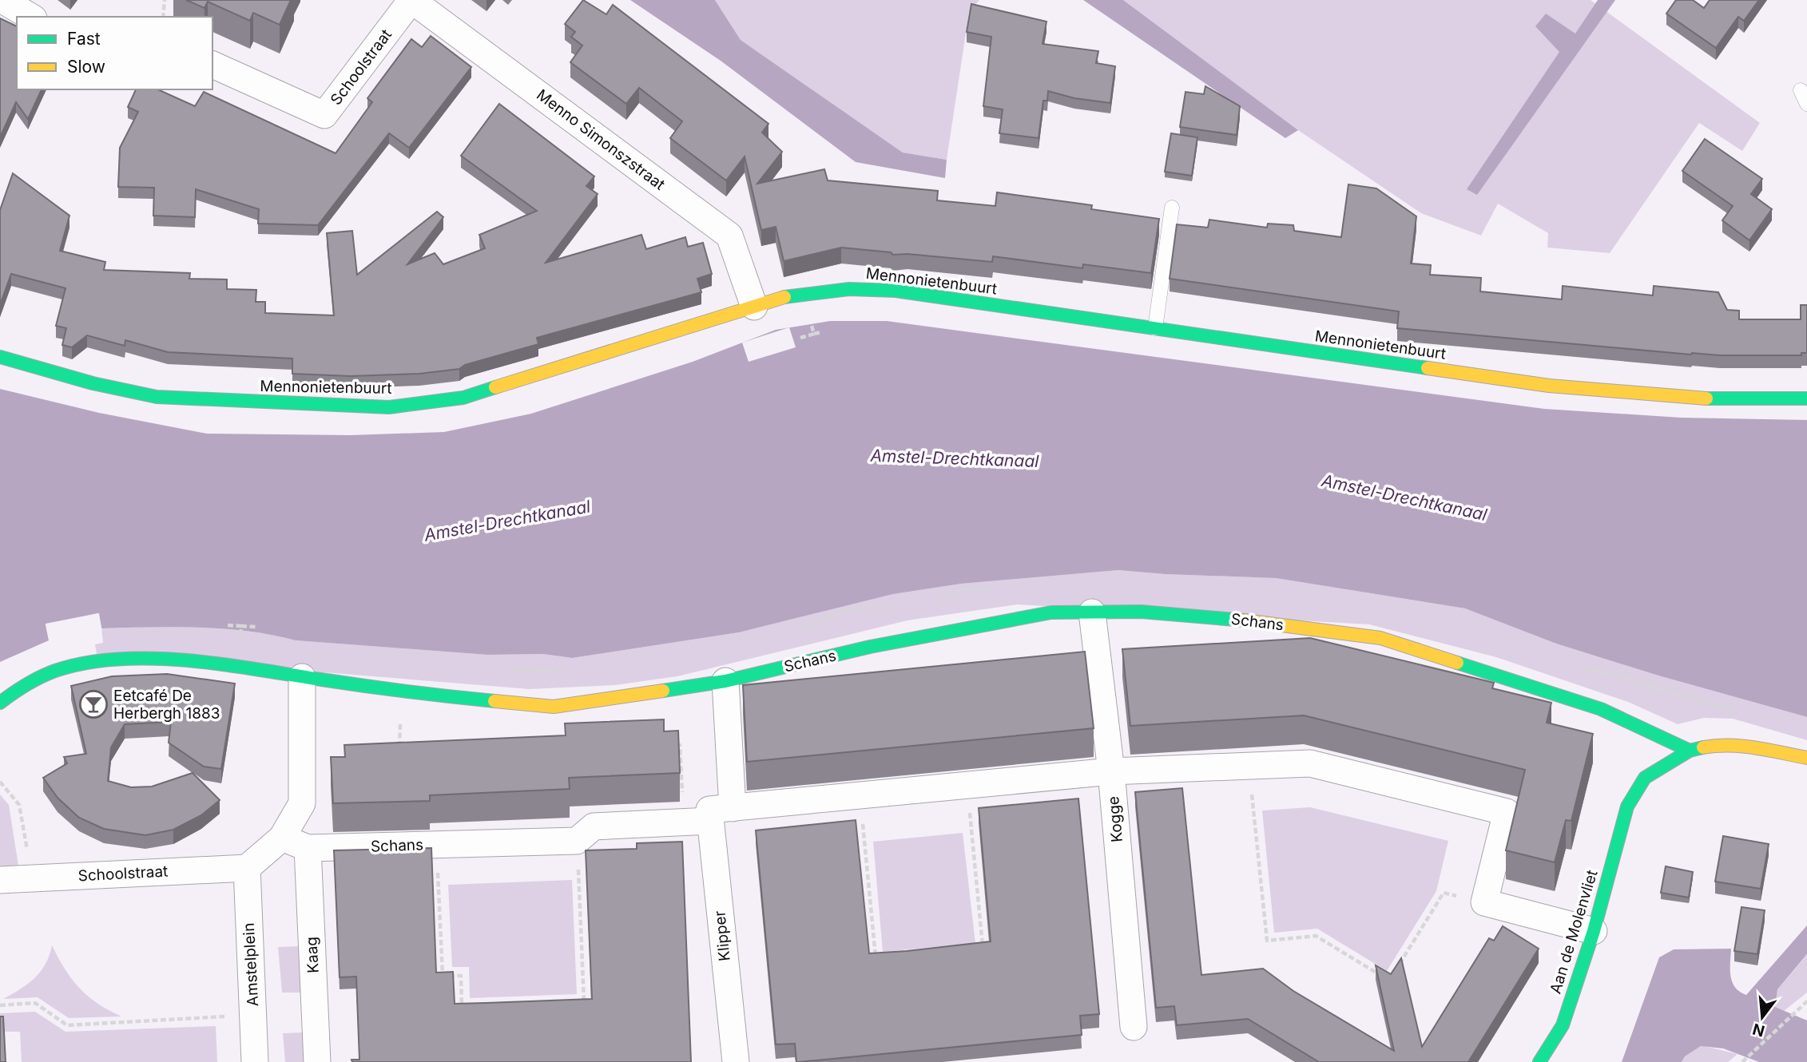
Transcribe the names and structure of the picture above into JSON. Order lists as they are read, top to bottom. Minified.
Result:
{"streets":{"street":["Schoolstraat","Menno Simonszstraat","Mennonietenbuurt","Schans","Kogge","Aan de Molenvliet","Klipper","Kaag","Amstelplein"]},"crossings":[["Schoolstraat","Menno Simonszstraat"],["Schoolstraat","Amstelplein"],["Menno Simonszstraat","Mennonietenbuurt"],["Schans","Kogge"],["Schans","Aan de Molenvliet"],["Schans","Kaag"]],"water":["Amstel-Drechtkanaal"],"places":{"bar":["Eetcafé De Herbergh 1883"]},"legend":["Fast","Slow"],"north":"bottom"}
